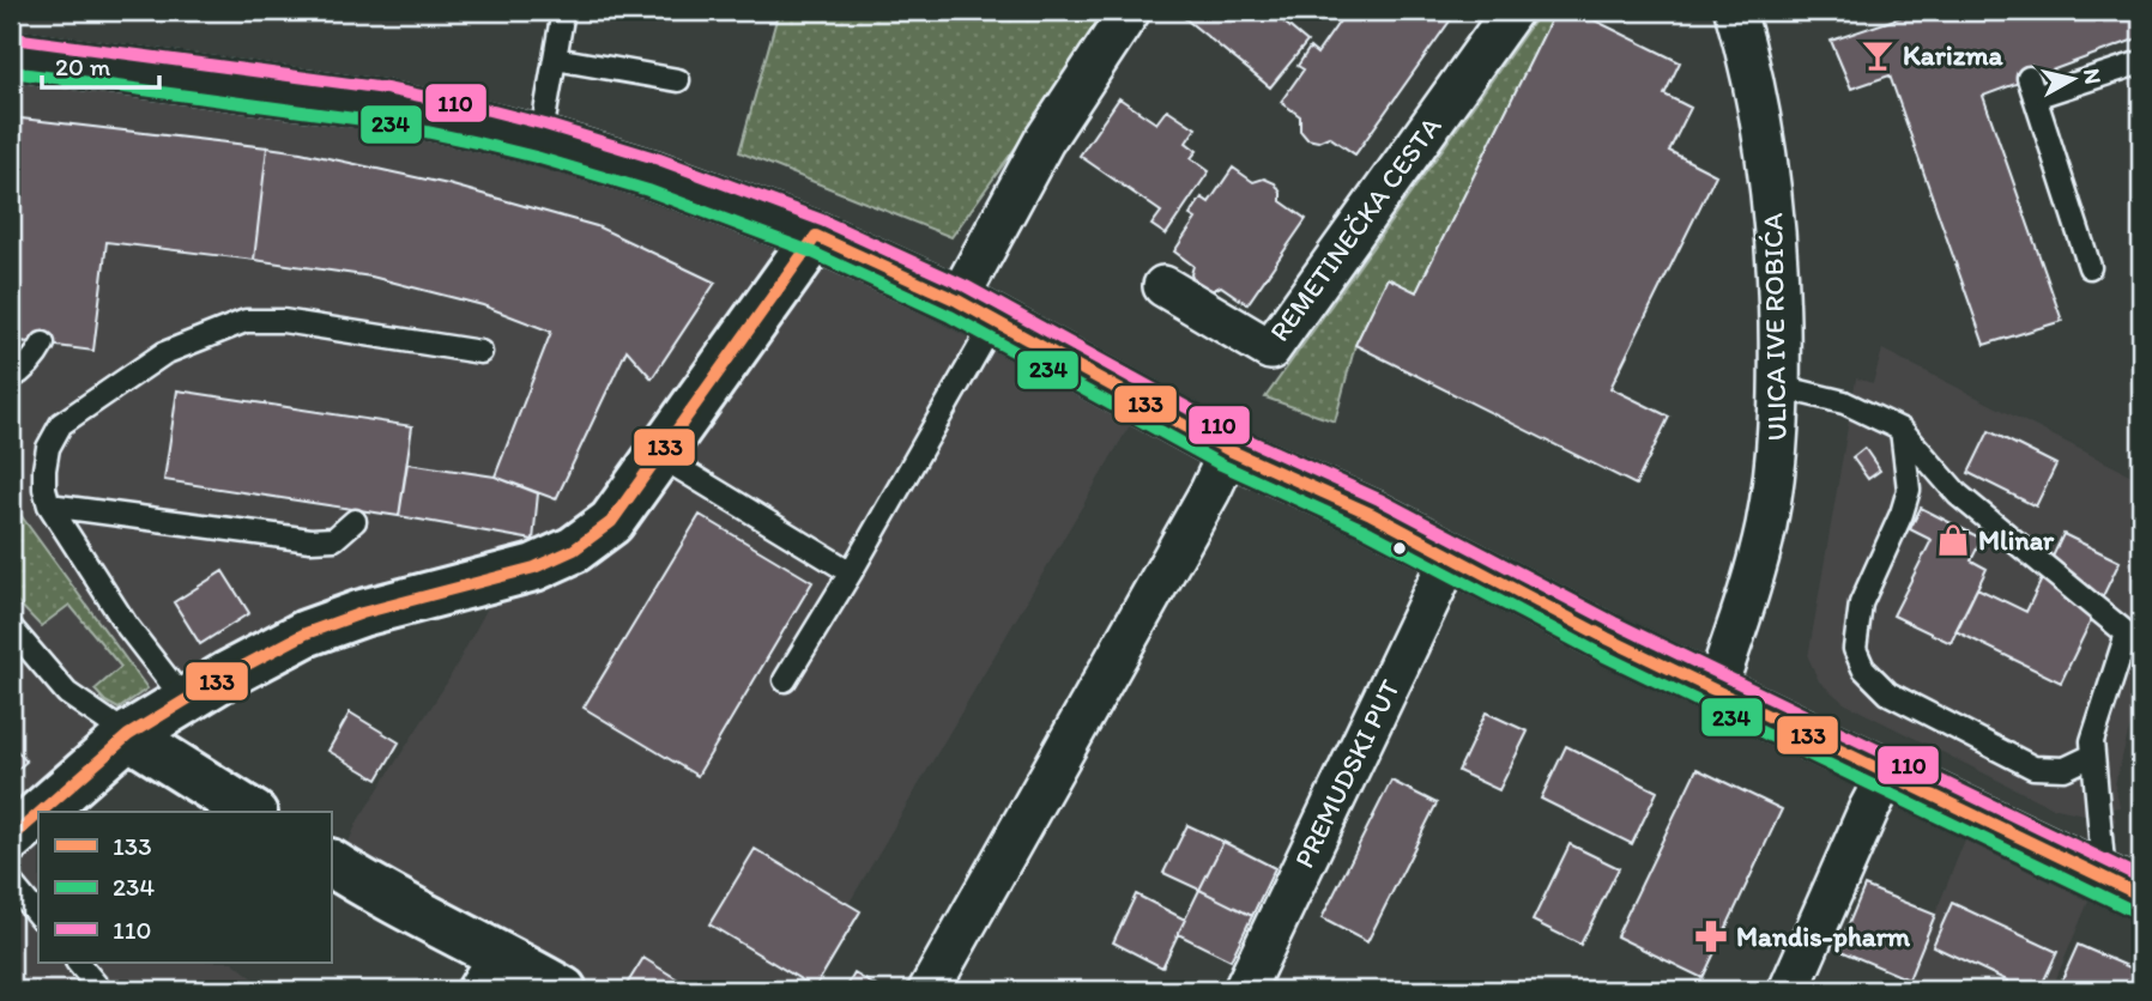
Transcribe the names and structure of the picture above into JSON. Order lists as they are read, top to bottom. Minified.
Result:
{"streets":{"street":["REMETINEČKA CESTA","ULICA IVE ROBIĆA","PREMUDSKI PUT"]},"places":{"bar":["Karizma"],"shop":["Mlinar"],"pharmacy":["Mandis-pharm"]},"lines":["transit line 110","transit line 234","transit line 133"],"legend":["133","234","110"],"scale_bar":"20 m","north":"right"}
